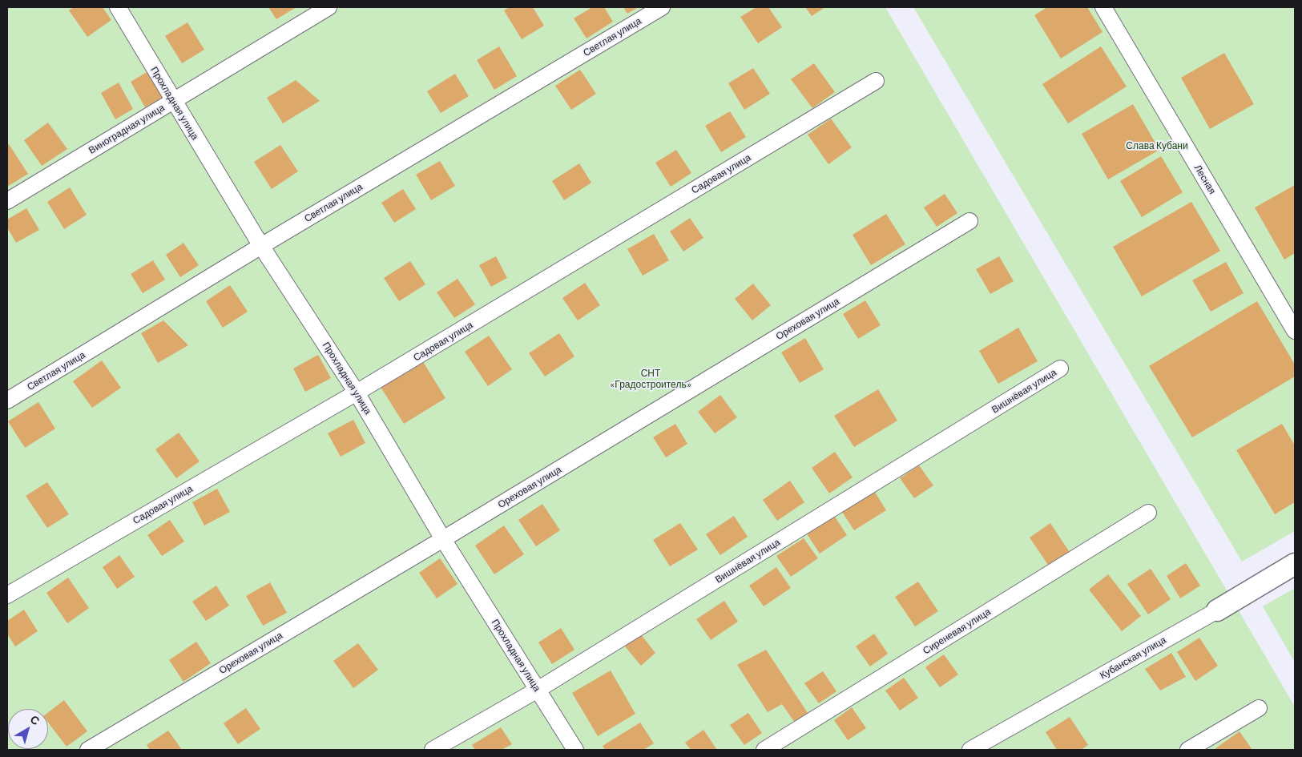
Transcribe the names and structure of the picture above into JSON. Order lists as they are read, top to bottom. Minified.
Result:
{"streets":{"street":["Светлая улица","Прохладная улица","Виноградная улица","Садовая улица","Лесная","Ореховая улица","Вишнёвая улица","Сиреневая улица","Кубанская улица"]},"crossings":[["Светлая улица","Прохладная улица"],["Прохладная улица","Виноградная улица"],["Прохладная улица","Садовая улица"],["Прохладная улица","Ореховая улица"],["Прохладная улица","Вишнёвая улица"]],"parks":["Слава Кубани","СНТ «Градостроитель»"],"north":"top right"}
